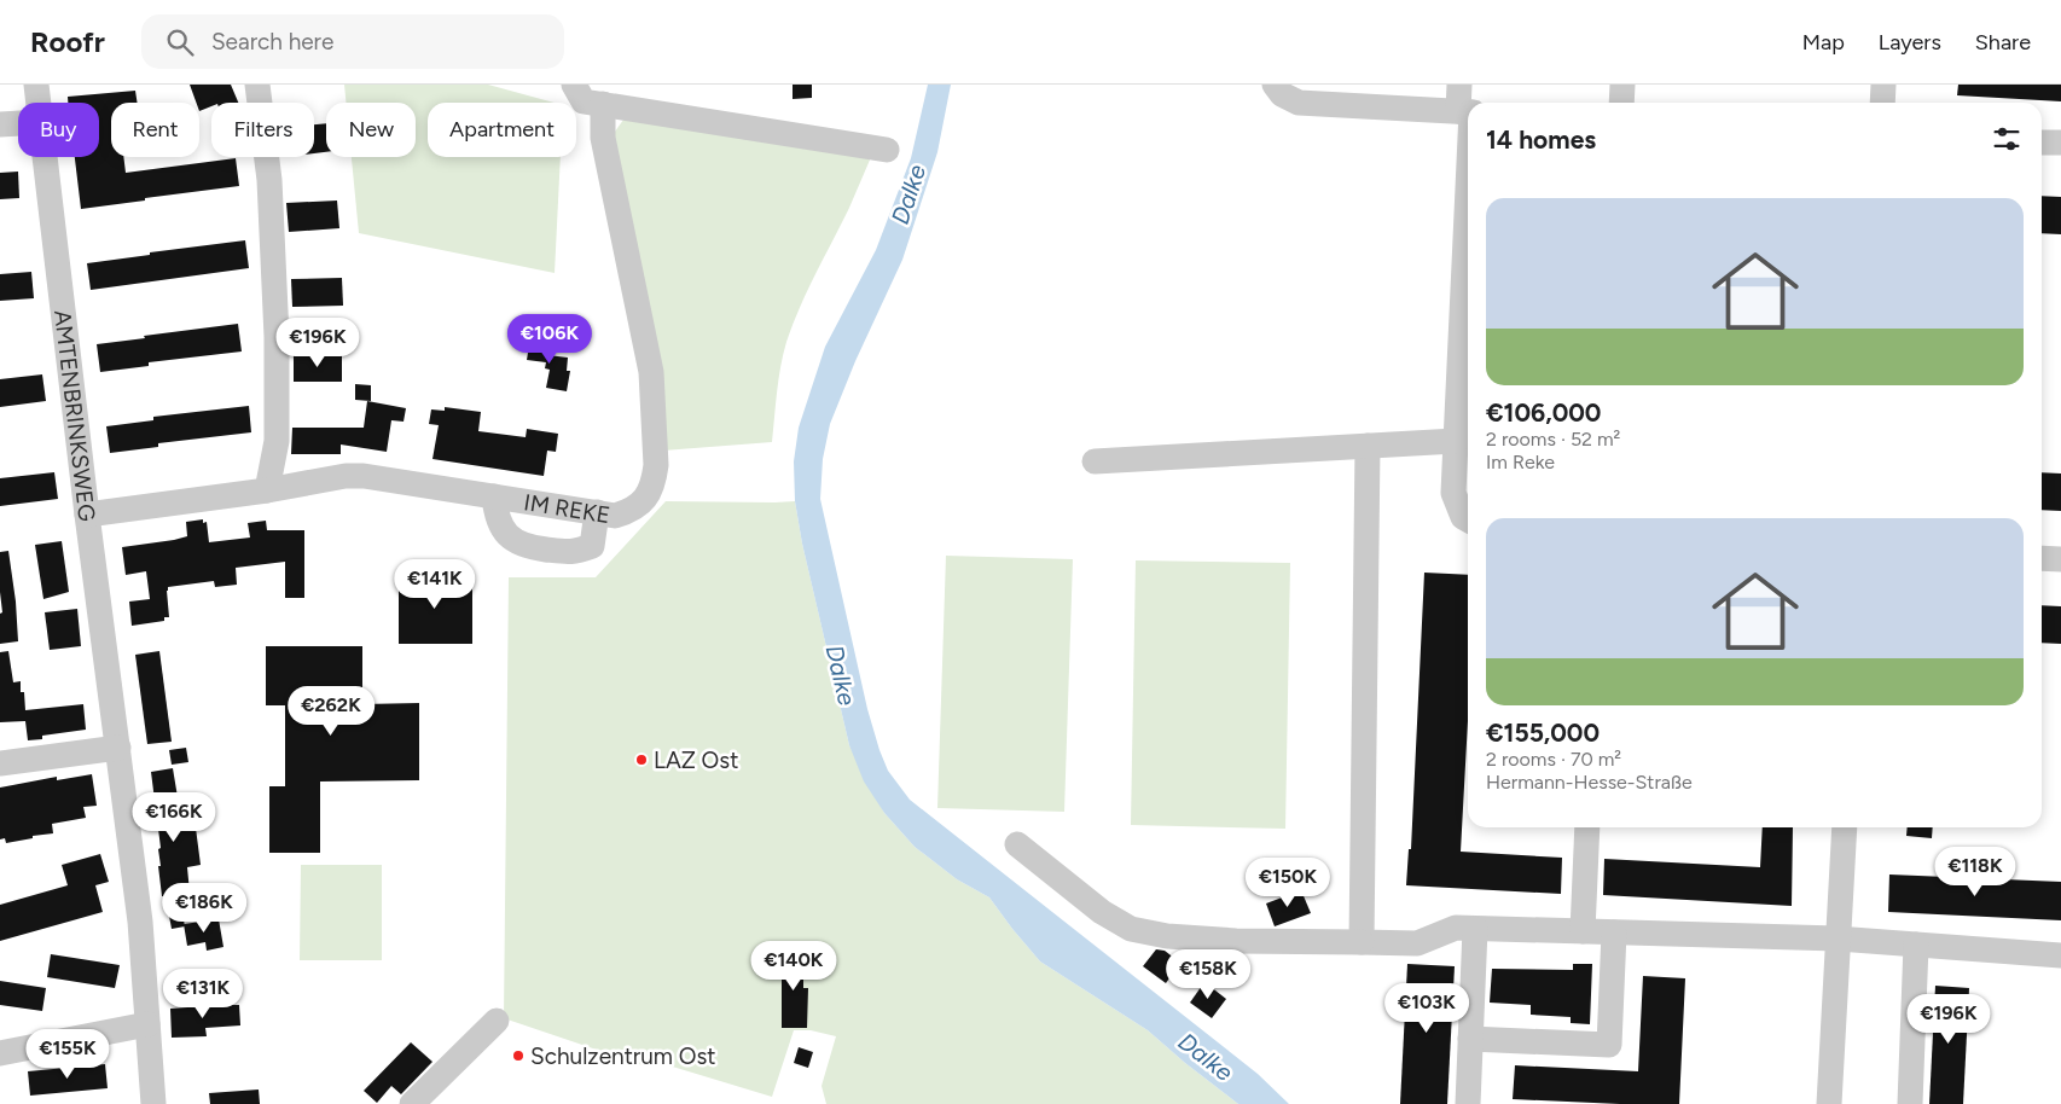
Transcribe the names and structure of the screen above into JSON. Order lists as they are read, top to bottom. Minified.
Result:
{"streets":{"street":["AMTENBRINKSWEG","IM REKE"]},"crossings":[["AMTENBRINKSWEG","IM REKE"]],"water":["Dalke"],"places":["LAZ Ost","Schulzentrum Ost"],"page":{"header":"Roofr","search":"Search here","nav":["Map","Layers","Share"],"chip":["Buy","Rent","Filters","New","Apartment"],"heading":"14 homes","list":[{"name":"€106,000","note":"2 rooms · 52 m² · Im Reke"},{"name":"€155,000","note":"2 rooms · 70 m² · Hermann-Hesse-Straße"}],"price":["€106K","€196K","€141K","€262K","€166K","€118K","€150K","€186K","€140K","€158K","€131K","€103K","€196K","€155K"]}}
